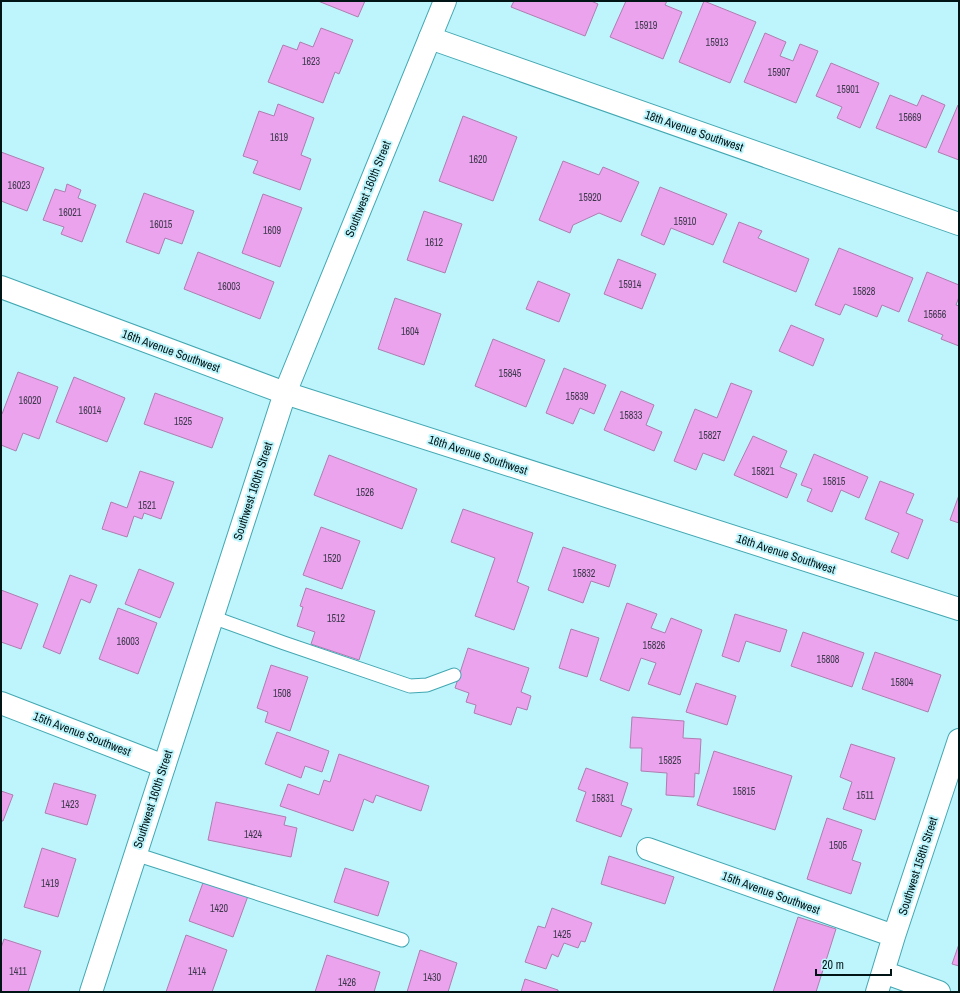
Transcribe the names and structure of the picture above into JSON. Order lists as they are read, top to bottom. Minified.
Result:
{"streets":{"street":["18th Avenue Southwest","Southwest 160th Street","16th Avenue Southwest","15th Avenue Southwest","Southwest 158th Street"]},"crossings":[["18th Avenue Southwest","Southwest 160th Street"],["Southwest 160th Street","16th Avenue Southwest"],["Southwest 160th Street","15th Avenue Southwest"],["15th Avenue Southwest","Southwest 158th Street"]],"house_numbers":["15919","15913","1623","15907","15901","15669","1619","1620","16023","15920","16021","15910","16015","1609","1612","15914","16003","15828","15656","1604","15845","15839","16020","16014","15833","1525","15827","15821","15815","1526","1521","1520","15832","1512","16003","15826","15808","15804","1508","15825","15815","1511","15831","1423","1424","1505","1419","1420","1425","1411","1414","1430","1426"],"scale_bar":"20 m"}
